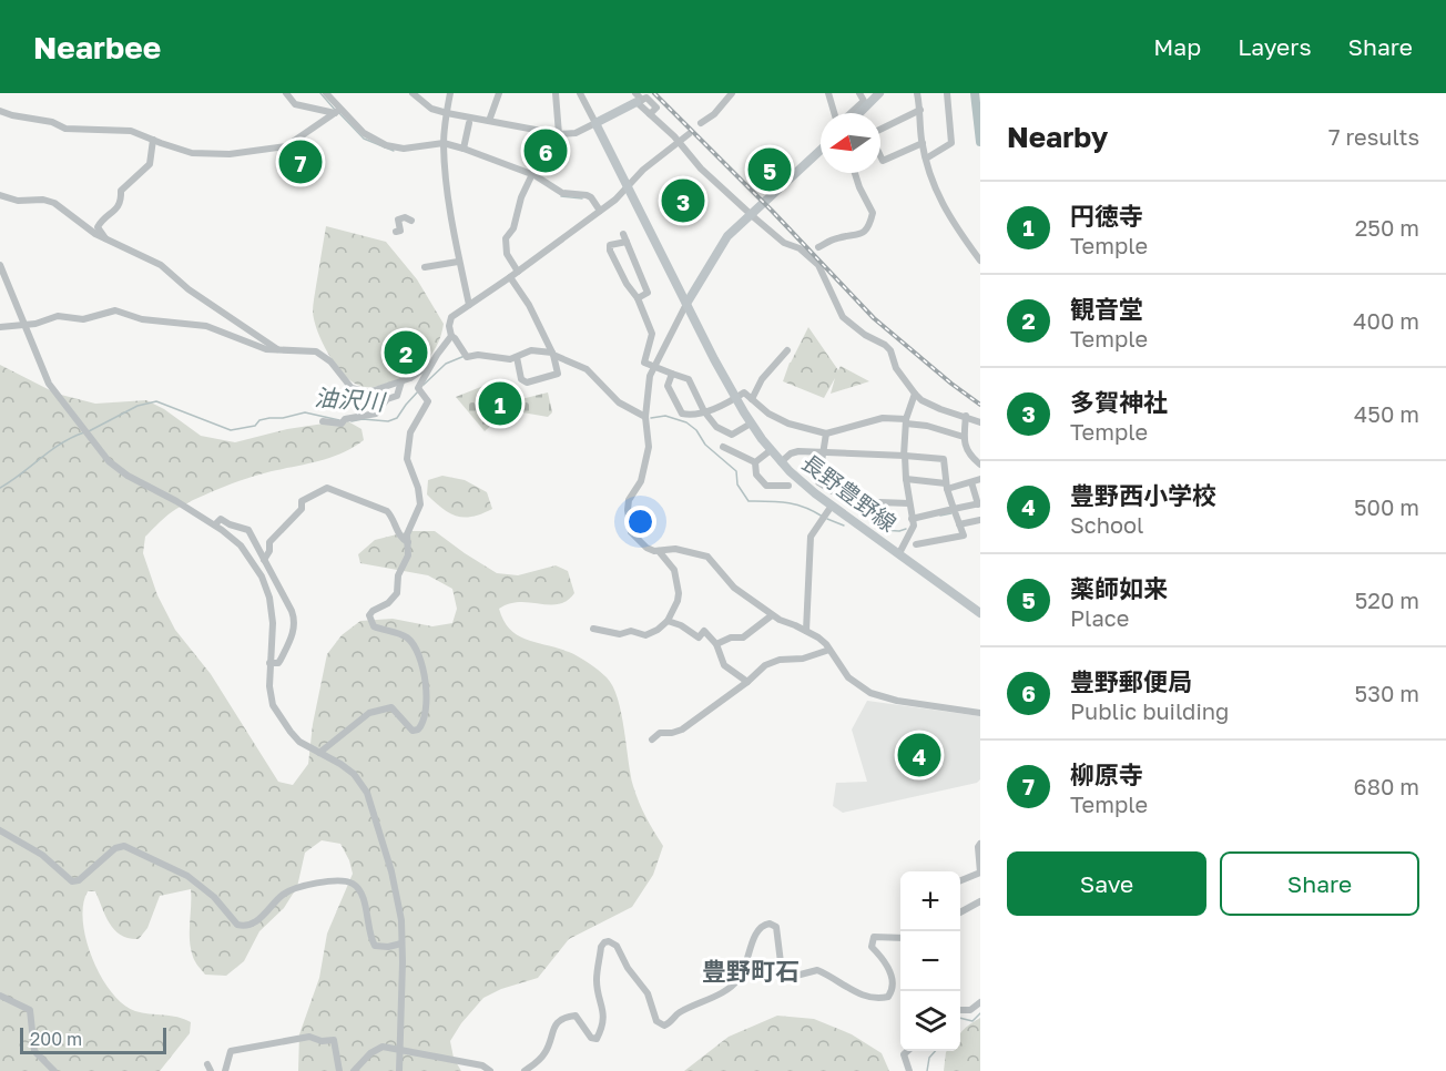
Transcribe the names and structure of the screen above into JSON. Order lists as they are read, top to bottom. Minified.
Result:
{"streets":{"main road":["長野豊野線"]},"districts":["豊野町石"],"water":["油沢川"],"scale_bar":"200 m","north":"left","page":{"header":"Nearbee","nav":["Map","Layers","Share"],"heading":["Nearby","7 results"],"pins":["6","7","5","3","2","1","4"],"list":[{"mark":"1","name":"円徳寺","note":"Temple","value":"250 m"},{"mark":"2","name":"観音堂","note":"Temple","value":"400 m"},{"mark":"3","name":"多賀神社","note":"Temple","value":"450 m"},{"mark":"4","name":"豊野西小学校","note":"School","value":"500 m"},{"mark":"5","name":"薬師如来","note":"Place","value":"520 m"},{"mark":"6","name":"豊野郵便局","note":"Public building","value":"530 m"},{"mark":"7","name":"柳原寺","note":"Temple","value":"680 m"}],"buttons":["Save","Share"],"map_buttons":["+","−"],"scale":"200 m"}}
